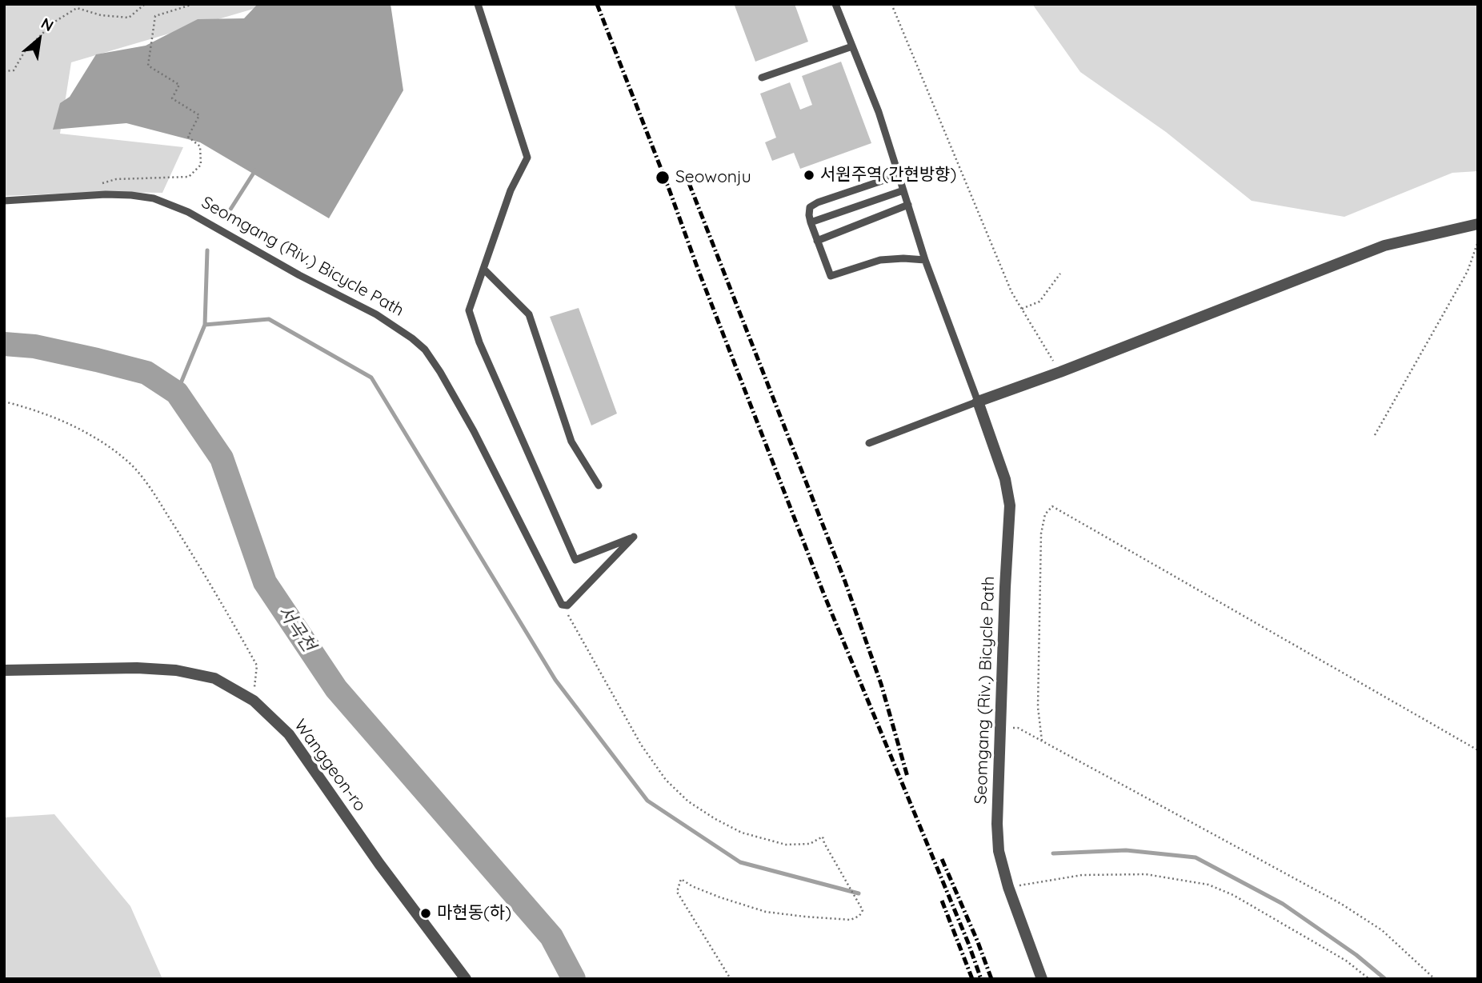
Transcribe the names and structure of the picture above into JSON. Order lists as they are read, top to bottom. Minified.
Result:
{"streets":{"street":["Seomgang (Riv.) Bicycle Path","Wanggeon-ro"]},"water":["서곡천"],"places":["서원주역(간현방향)","Seowonju","마현동(하)"],"north":"top right"}
